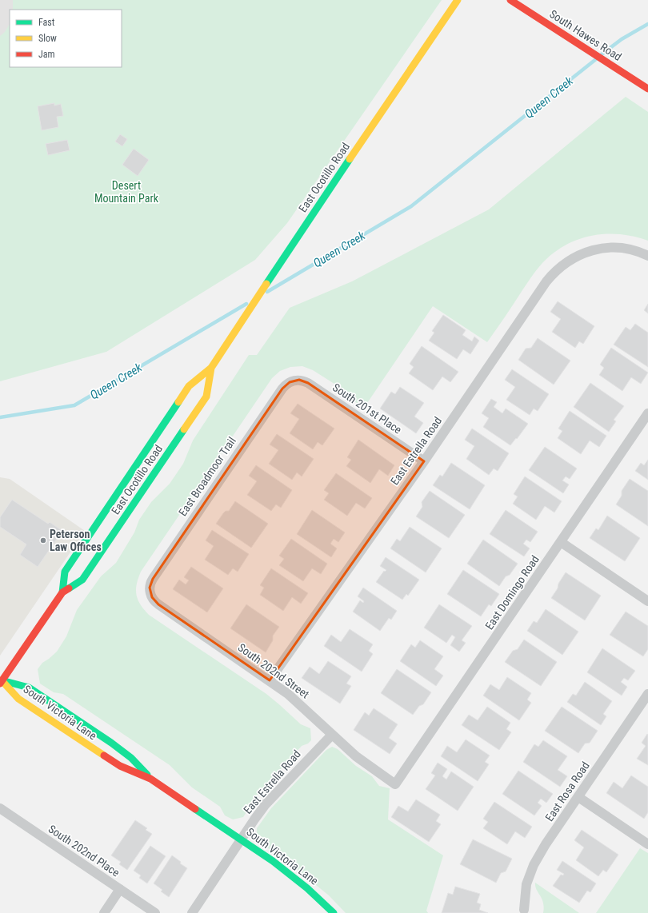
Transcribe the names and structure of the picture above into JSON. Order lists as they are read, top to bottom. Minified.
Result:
{"streets":{"main road":["South Hawes Road","East Ocotillo Road","South Victoria Lane"],"street":["South 201st Place","East Estrella Road","East Broadmoor Trail","East Domingo Road","South 202nd Street","East Rosa Road","South 202nd Place"]},"crossings":[["East Ocotillo Road","South Victoria Lane"],["South 201st Place","East Estrella Road"],["South 201st Place","East Broadmoor Trail"],["East Estrella Road","South 202nd Street"],["East Estrella Road","South Victoria Lane"],["East Broadmoor Trail","South 202nd Street"],["East Domingo Road","South 202nd Street"]],"water":["Queen Creek"],"parks":["Desert Mountain Park"],"places":["Peterson Law Offices"],"legend":["Fast","Slow","Jam"]}
